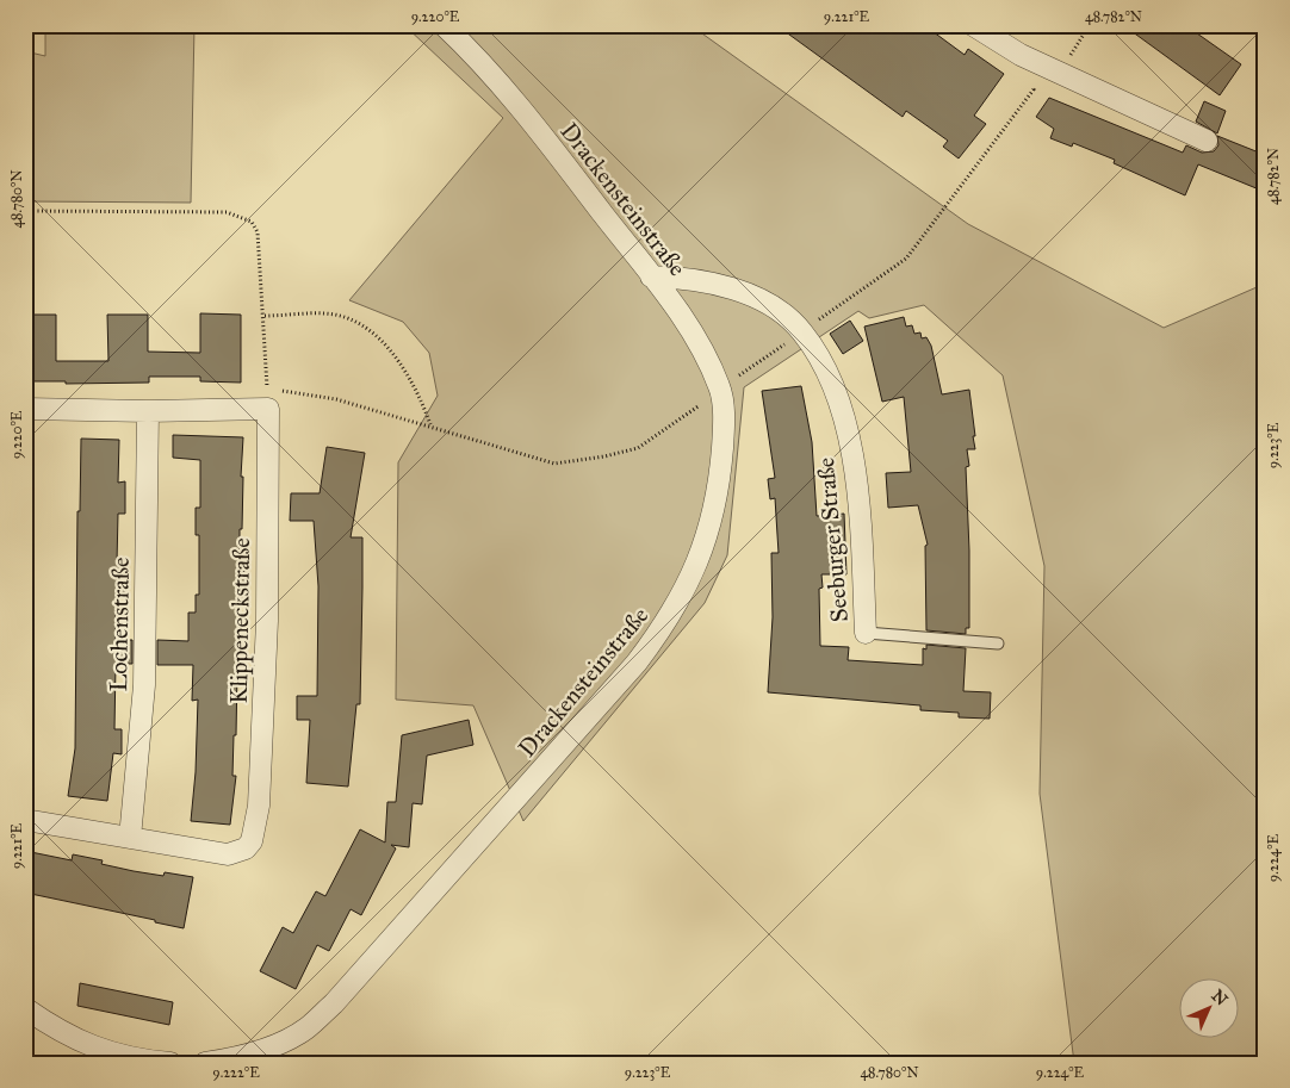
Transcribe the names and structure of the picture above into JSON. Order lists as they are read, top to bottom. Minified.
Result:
{"streets":{"street":["Drackensteinstraße","Seeburger Straße","Klippeneckstraße","Lochenstraße"]},"crossings":[["Drackensteinstraße","Seeburger Straße"],["Klippeneckstraße","Lochenstraße"]],"north":"top right","coordinates":["9.220°E","9.221°E","48.782°N","48.780°N","9.223°E","9.224°E","9.222°E"]}
